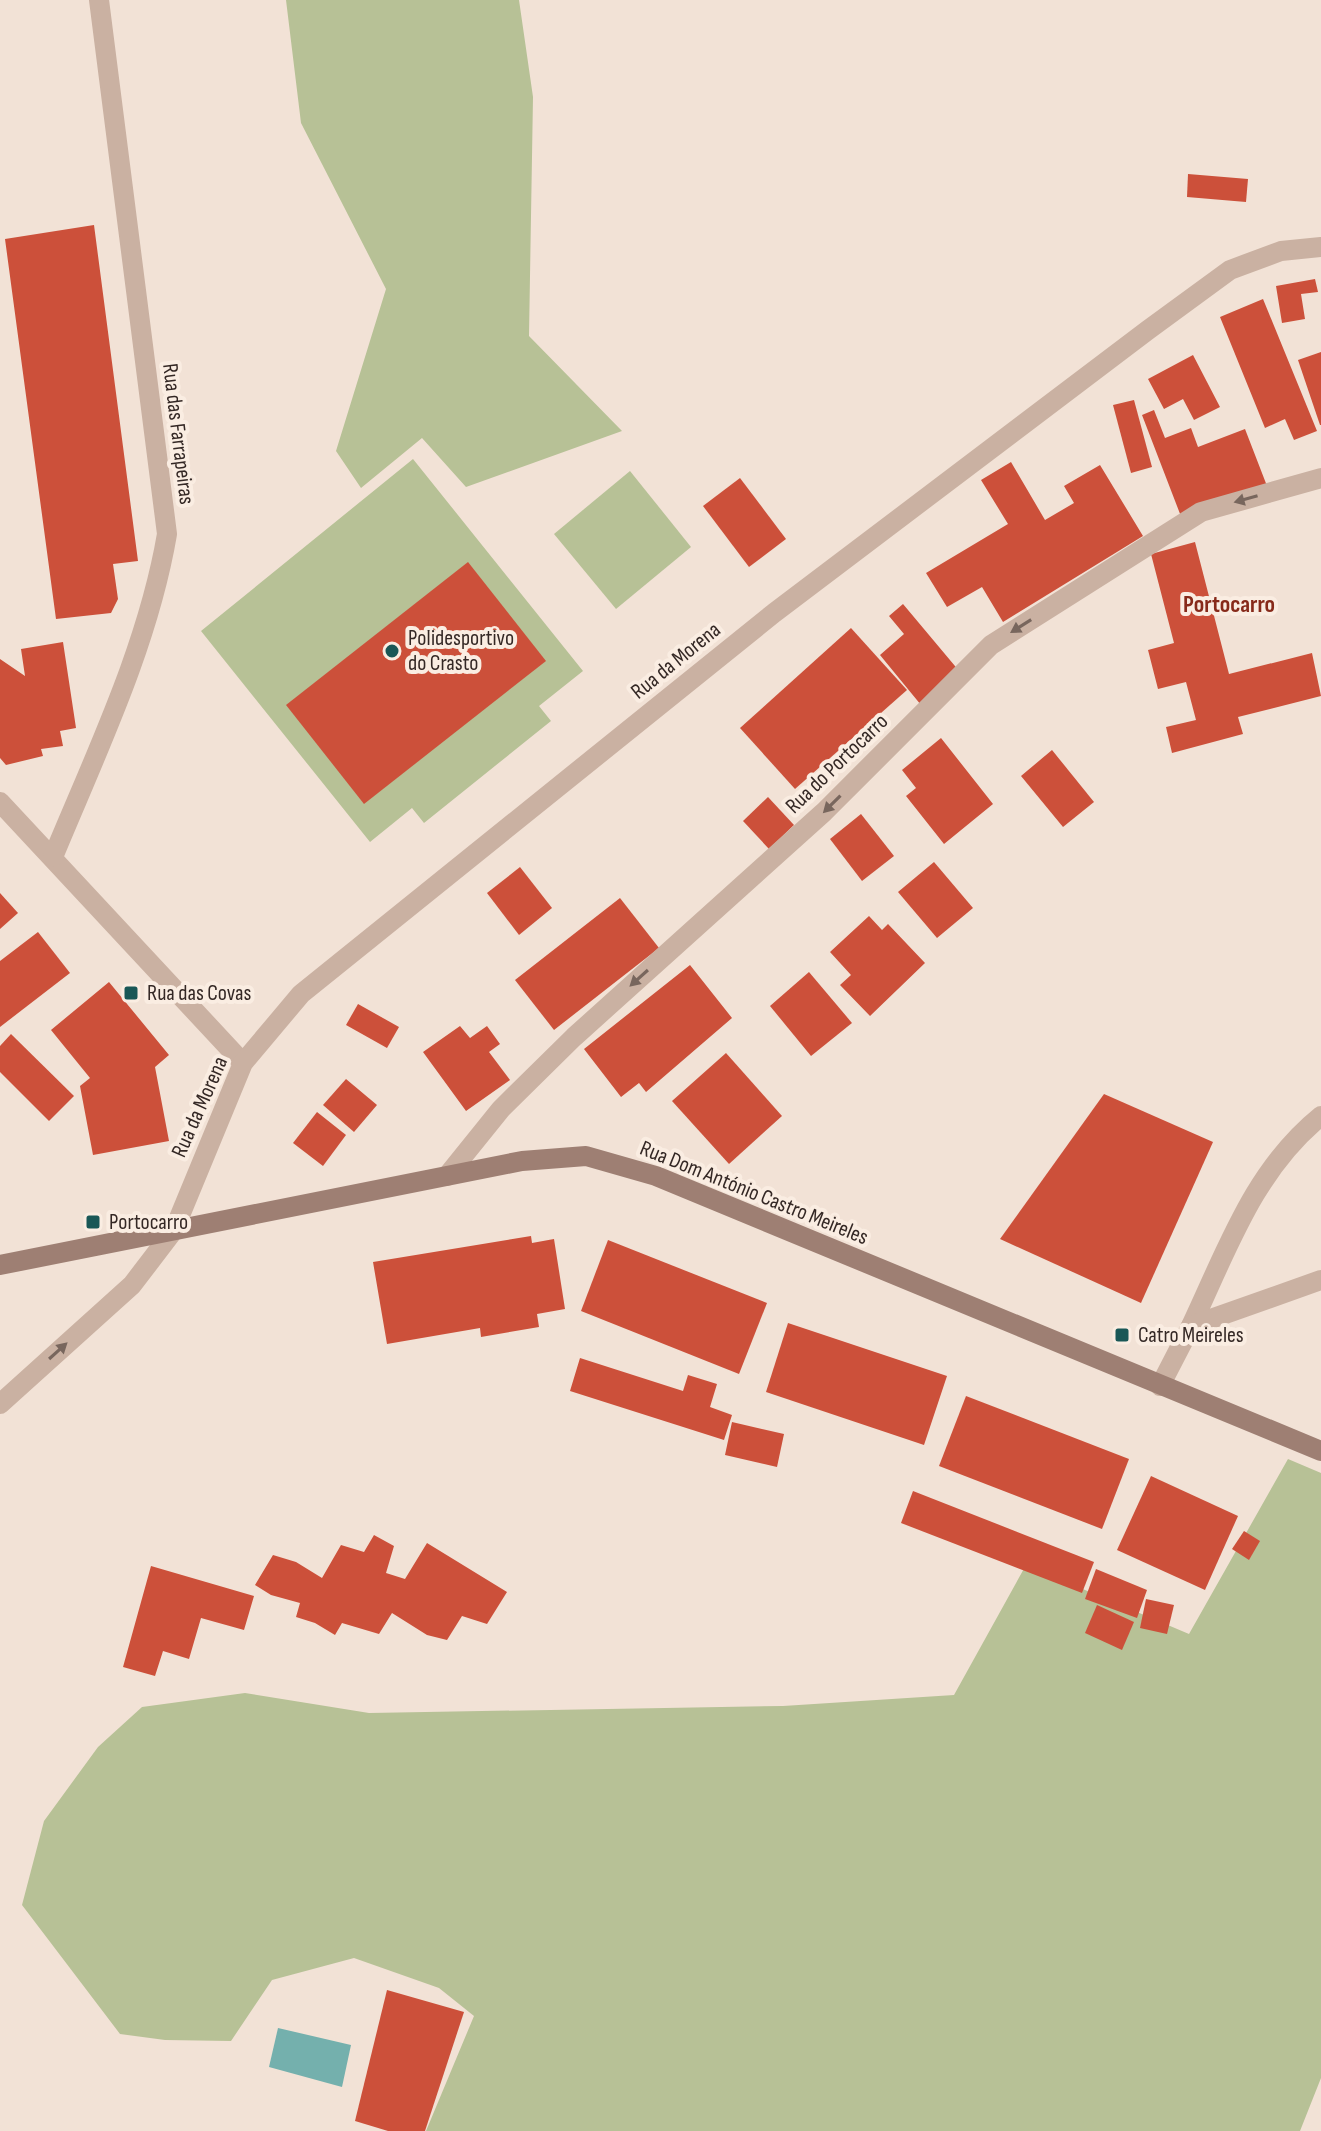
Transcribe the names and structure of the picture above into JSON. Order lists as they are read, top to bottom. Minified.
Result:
{"streets":{"main road":["Rua Dom António Castro Meireles"],"street":["Rua das Farrapeiras","Rua da Morena","Rua do Portocarro"]},"crossings":[["Rua da Morena","Rua Dom António Castro Meireles"],["Rua do Portocarro","Rua Dom António Castro Meireles"]],"one_way":["Rua do Portocarro"],"districts":["Portocarro"],"places":{"other":["Polidesportivo do Crasto"],"transit":["Rua das Covas","Portocarro","Catro Meireles"]}}
